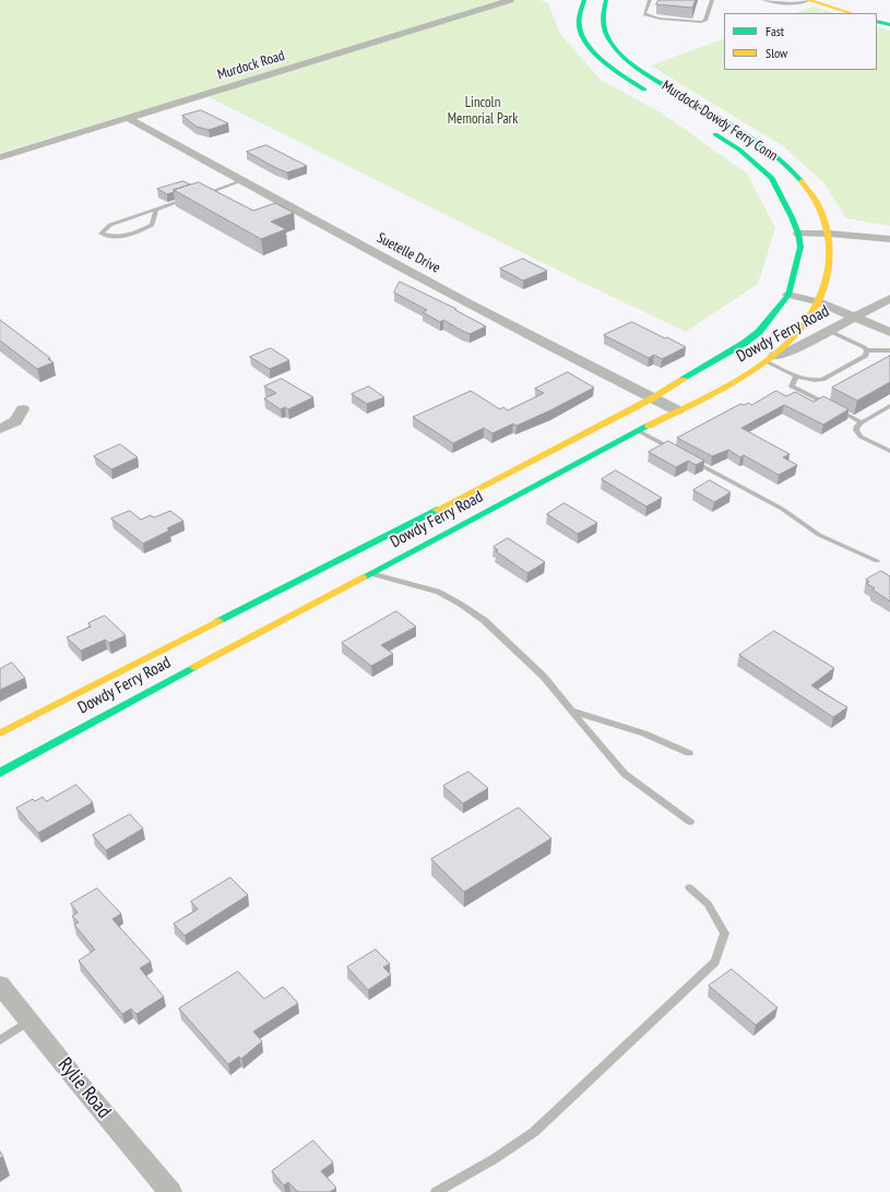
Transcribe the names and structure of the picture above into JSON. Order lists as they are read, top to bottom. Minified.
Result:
{"streets":{"main road":["Murdock-Dowdy Ferry Conn","Dowdy Ferry Road"],"street":["Murdock Road","Suetelle Drive","Rylie Road"]},"crossings":[["Murdock Road","Suetelle Drive"],["Murdock-Dowdy Ferry Conn","Dowdy Ferry Road"],["Suetelle Drive","Dowdy Ferry Road"]],"parks":["Lincoln Memorial Park"],"legend":["Fast","Slow"]}
